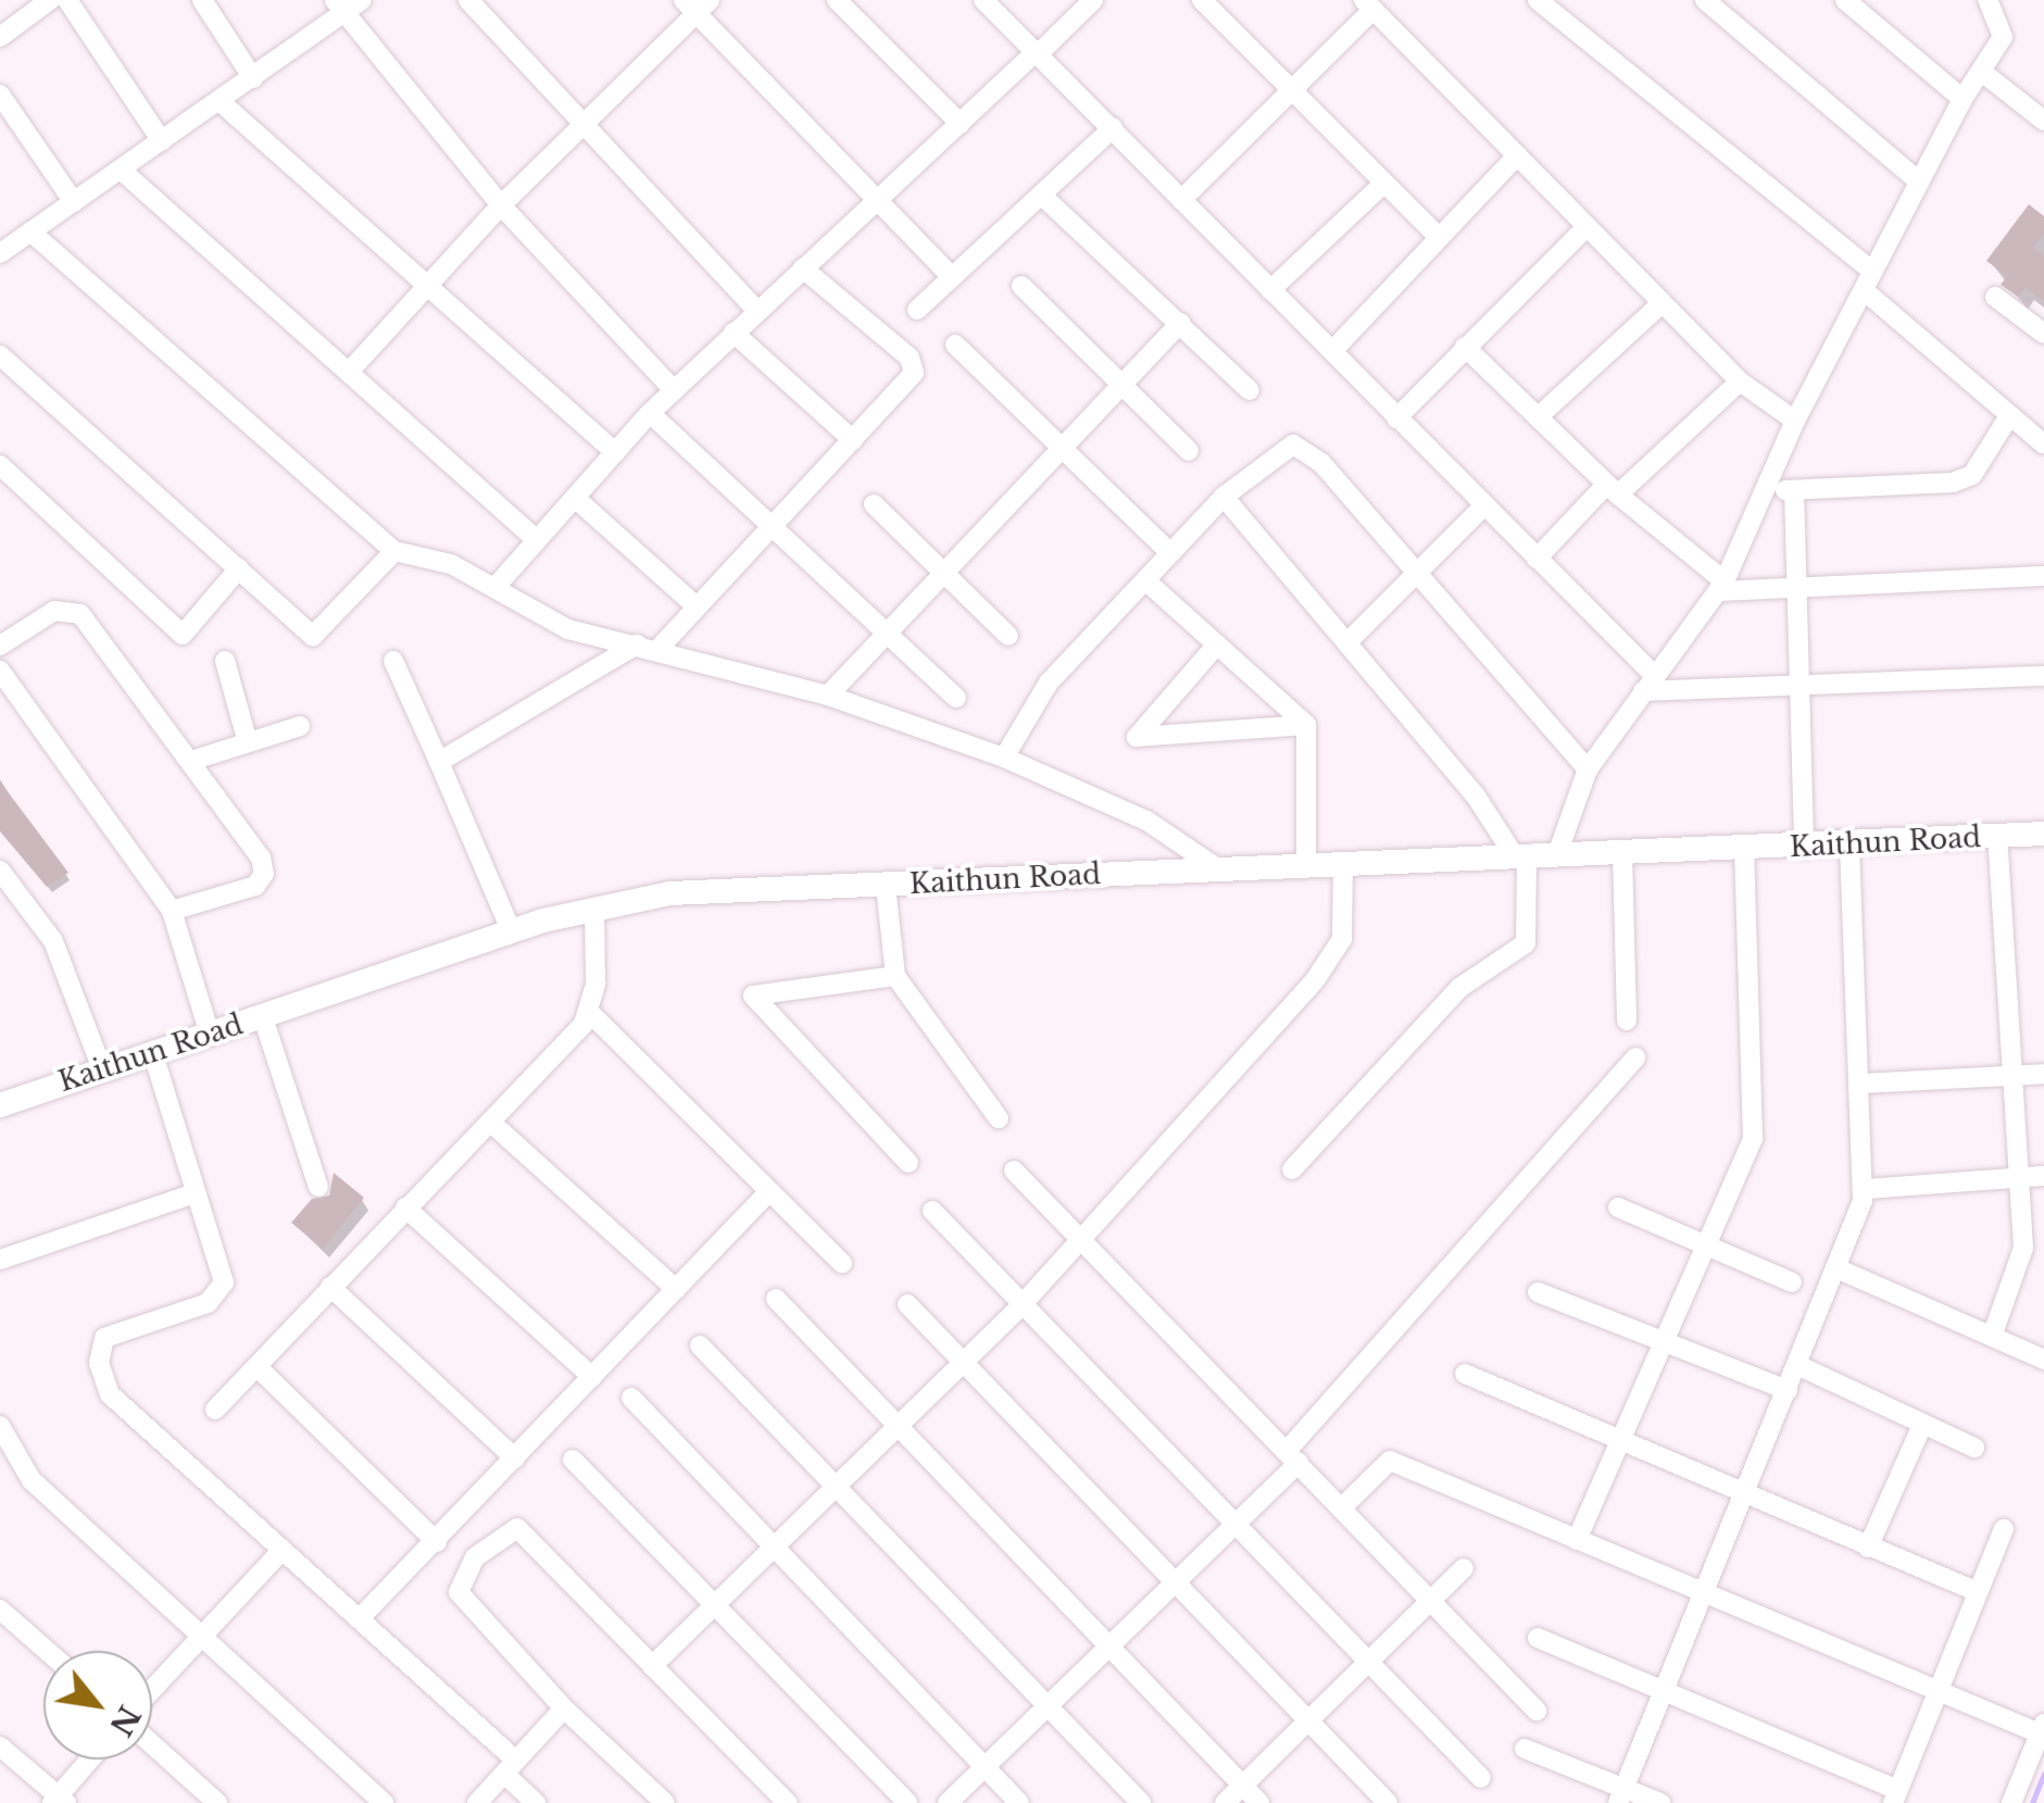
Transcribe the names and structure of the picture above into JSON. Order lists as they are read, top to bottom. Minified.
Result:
{"streets":{"street":["Kaithun Road"]},"north":"bottom right"}
